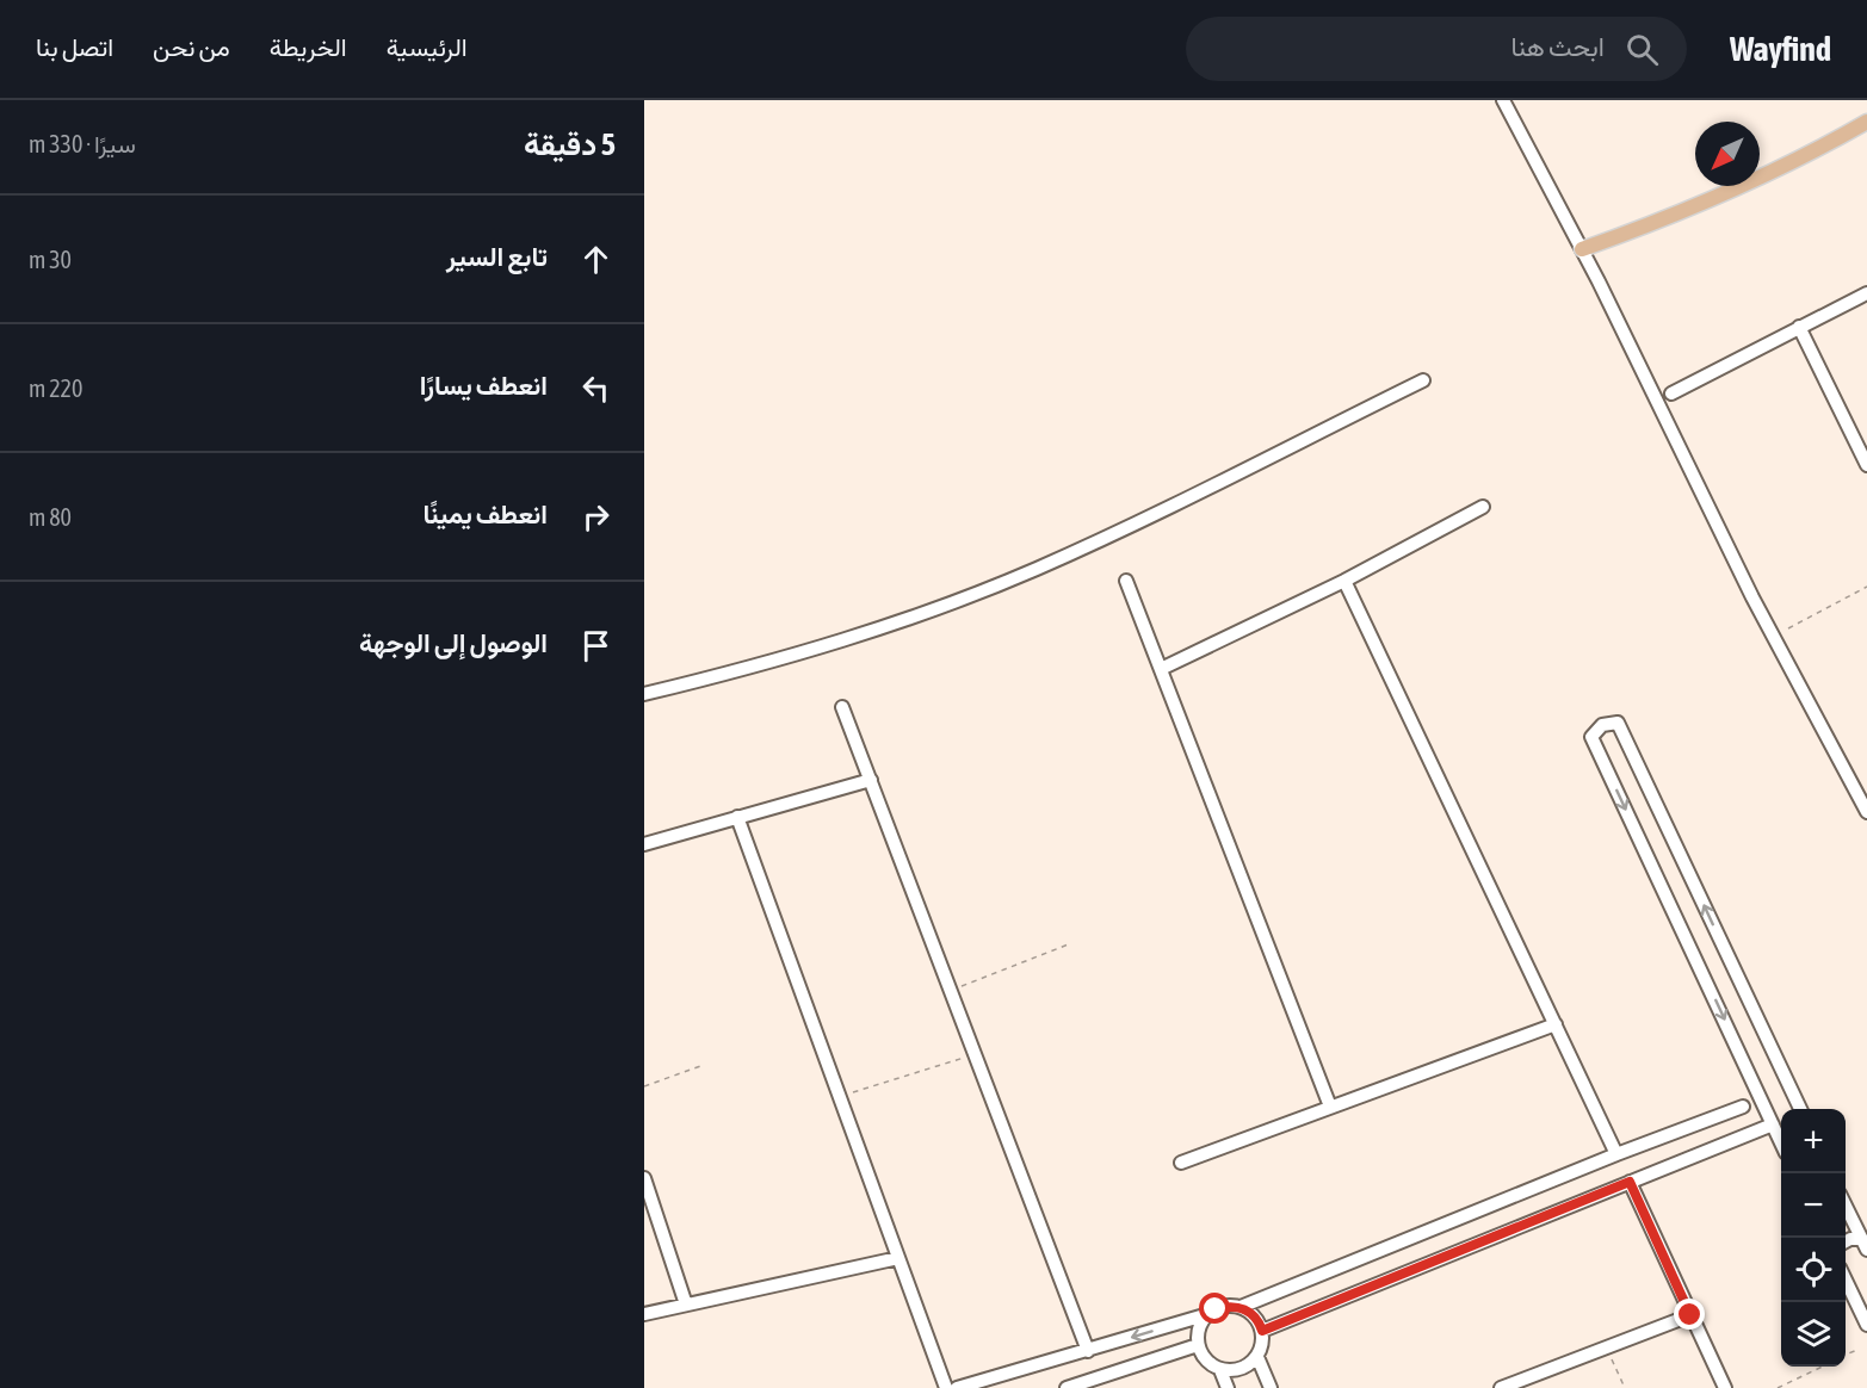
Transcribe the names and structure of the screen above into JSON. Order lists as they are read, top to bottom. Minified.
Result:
{"north":"bottom left","page":{"header":"Wayfind","search":"ابحث هنا","nav":["الرئيسية","الخريطة","من نحن","اتصل بنا"],"heading":["5 دقيقة","سيرًا · 330 m"],"list":[["تابع السير","30 m"],["انعطف يسارًا","220 m"],["انعطف يمينًا","80 m"],"الوصول إلى الوجهة"],"map_buttons":["+","−"]}}
